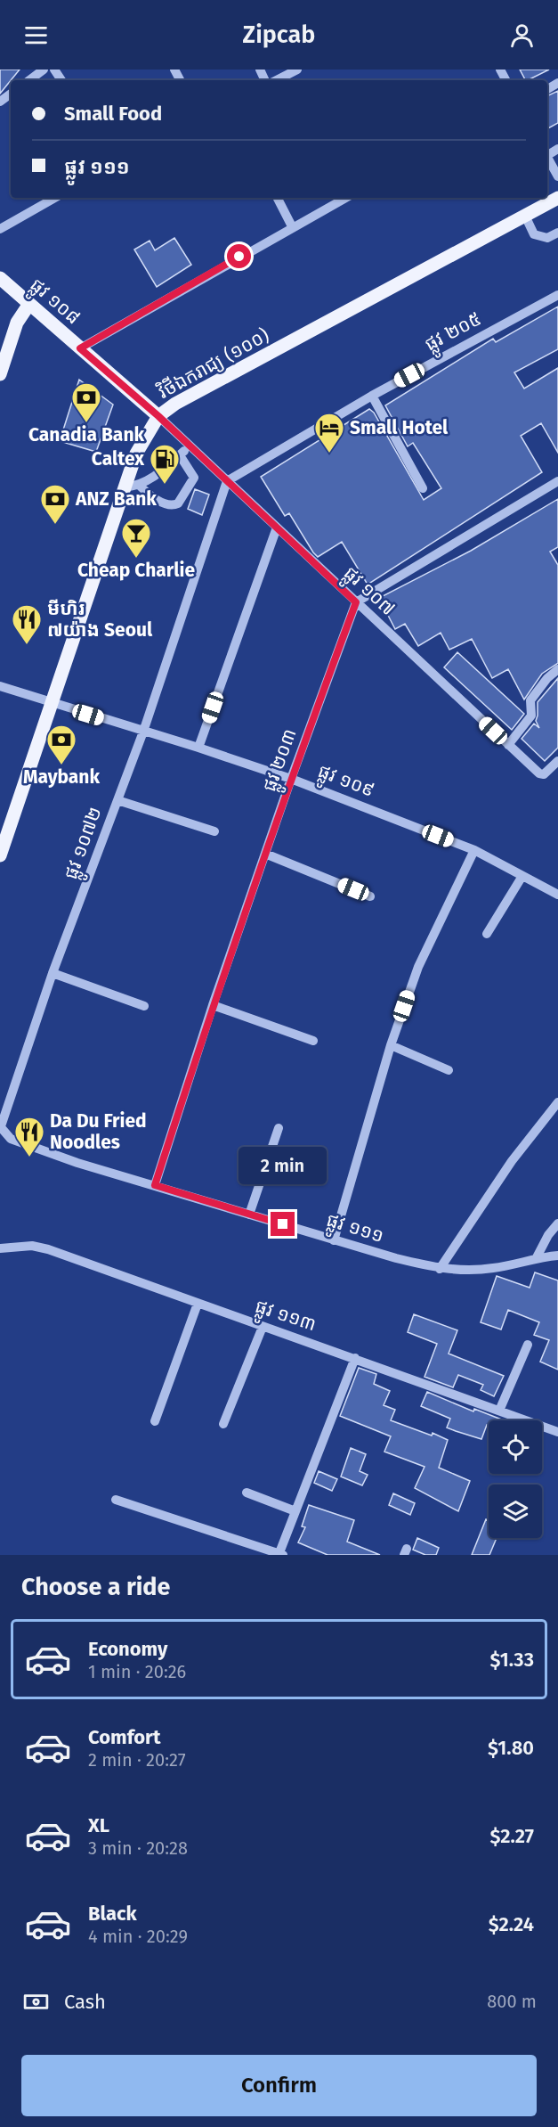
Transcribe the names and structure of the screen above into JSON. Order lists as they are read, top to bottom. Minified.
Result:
{"streets":{"main road":["ផ្លូវ ១០៨","វិថីឯករាជ្យ (១០០)"],"street":["ផ្លូវ ២០៥","ផ្លូវ ១០៧","ផ្លូវ ២០៣","ផ្លូវ ១០៩","ផ្លូវ ១០៧២","ផ្លូវ ១១១","ផ្លូវ ១១៣"]},"crossings":[["ផ្លូវ ១០៨","វិថីឯករាជ្យ (១០០)"],["ផ្លូវ ១០៨","ផ្លូវ ១០៧"],["ផ្លូវ ២០៥","ផ្លូវ ១០៧"],["ផ្លូវ ២០៥","ផ្លូវ ១០៧២"],["វិថីឯករាជ្យ (១០០)","ផ្លូវ ១០៧"],["វិថីឯករាជ្យ (១០០)","ផ្លូវ ១០៩"],["ផ្លូវ ១០៧","ផ្លូវ ២០៣"],["ផ្លូវ ១០៧","ផ្លូវ ១០៧២"],["ផ្លូវ ២០៣","ផ្លូវ ១០៩"],["ផ្លូវ ២០៣","ផ្លូវ ១១១"],["ផ្លូវ ១០៩","ផ្លូវ ១០៧២"],["ផ្លូវ ១០៧២","ផ្លូវ ១១១"]],"places":{"bank":["Canadia Bank","ANZ Bank","Maybank"],"hotel":["Small Hotel"],"fuel station":["Caltex"],"bar":["Cheap Charlie"],"restaurant":["មីហិរ ៧យ៉ាង Seoul","Da Du Fried Noodles"]},"page":{"header":"Zipcab","banner":["Small Food","ផ្លូវ ១១១"],"bubble":"2 min","heading":"Choose a ride","list":[{"name":"Economy","note":"1 min · 20:26","value":"$1.33"},{"name":"Comfort","note":"2 min · 20:27","value":"$1.80"},{"name":"XL","note":"3 min · 20:28","value":"$2.27"},{"name":"Black","note":"4 min · 20:29","value":"$2.24"}],"pay":["Cash","800 m"],"buttons":"Confirm"}}
